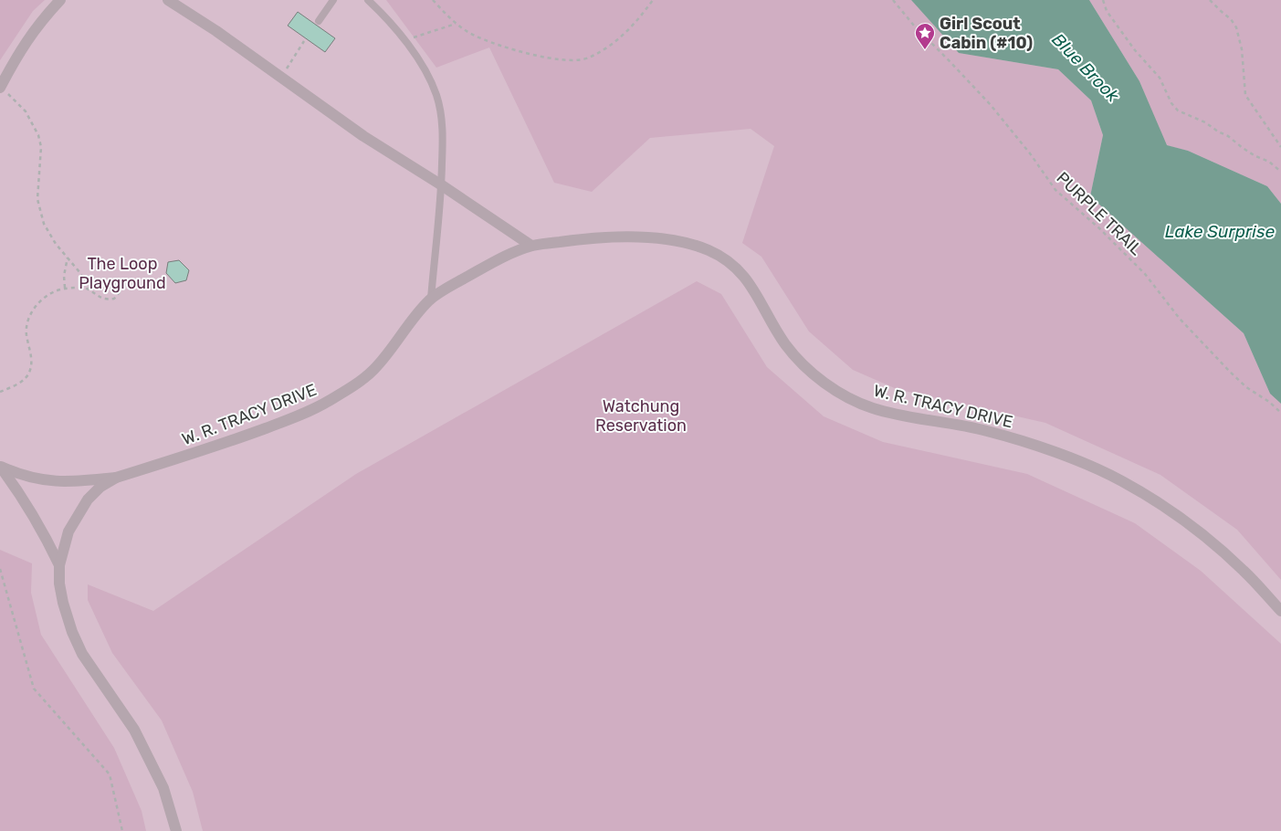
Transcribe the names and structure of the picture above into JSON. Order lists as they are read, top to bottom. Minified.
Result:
{"streets":{"street":["W. R. TRACY DRIVE"],"path":["PURPLE TRAIL"]},"water":["Blue Brook","Lake Surprise"],"parks":["The Loop Playground","Watchung Reservation"],"places":{"place":["Girl Scout Cabin (#10)"]}}
